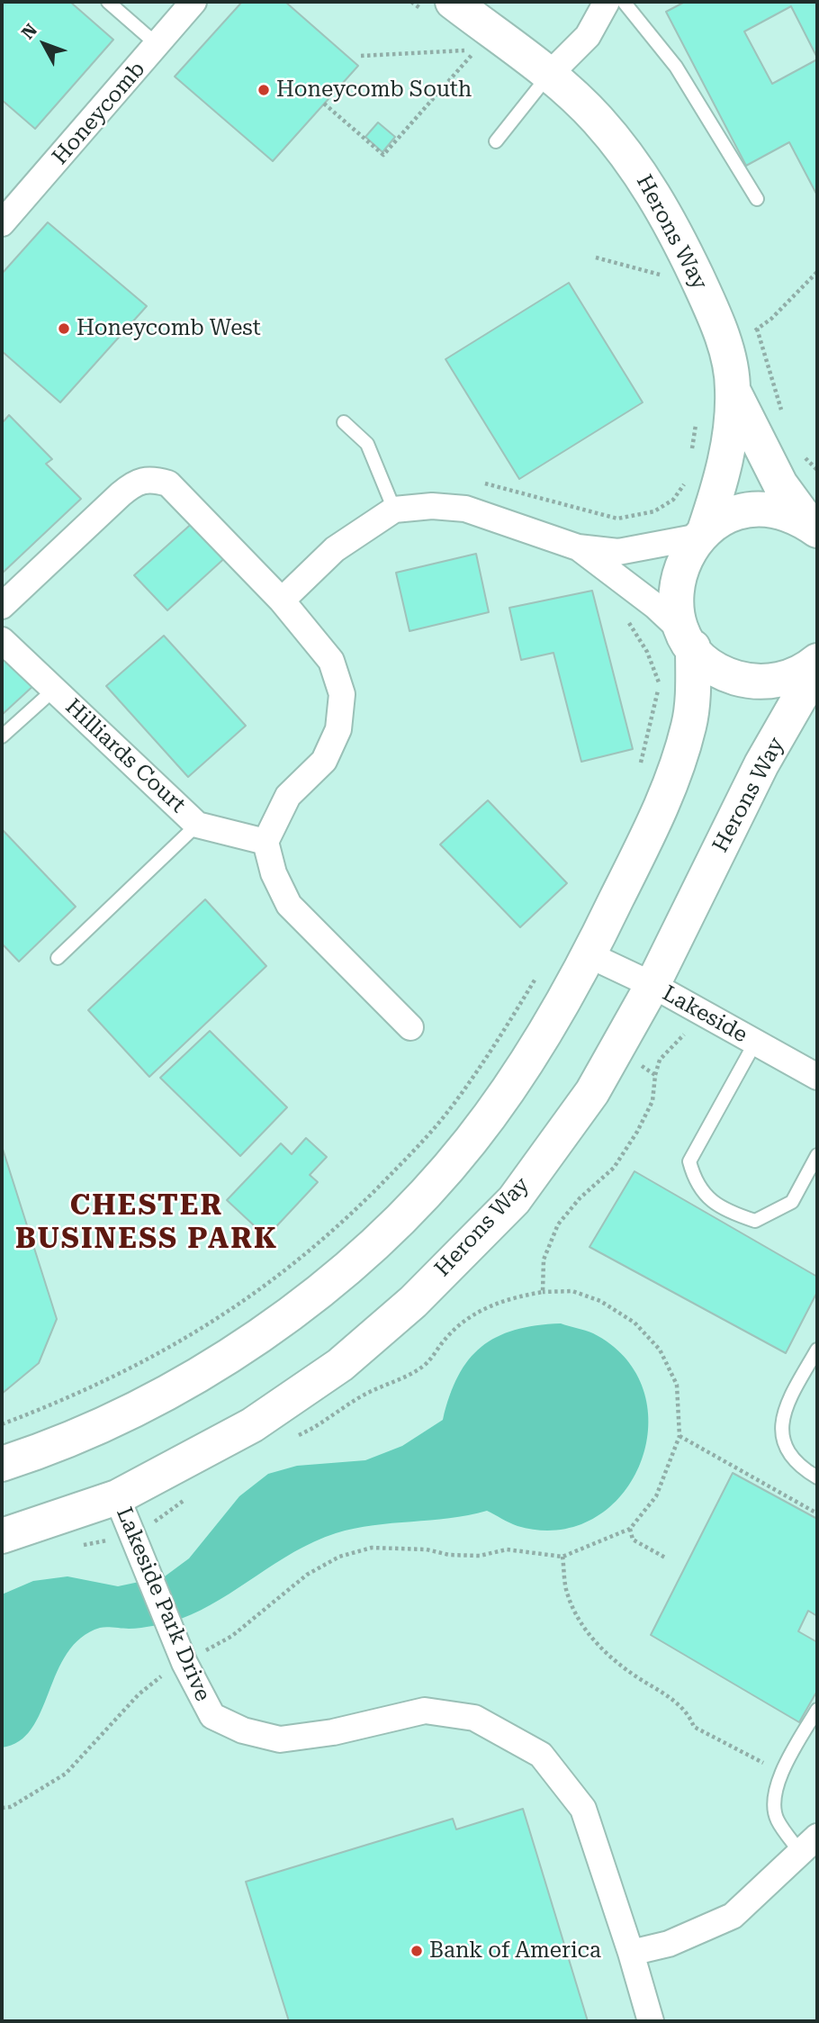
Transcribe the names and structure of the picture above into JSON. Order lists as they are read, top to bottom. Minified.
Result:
{"streets":{"street":["Honeycomb","Herons Way","Hilliards Court","Lakeside","Lakeside Park Drive"]},"crossings":[["Herons Way","Lakeside"],["Herons Way","Lakeside Park Drive"]],"districts":["CHESTER BUSINESS PARK"],"places":["Honeycomb South","Honeycomb West","Bank of America"],"north":"top left"}
